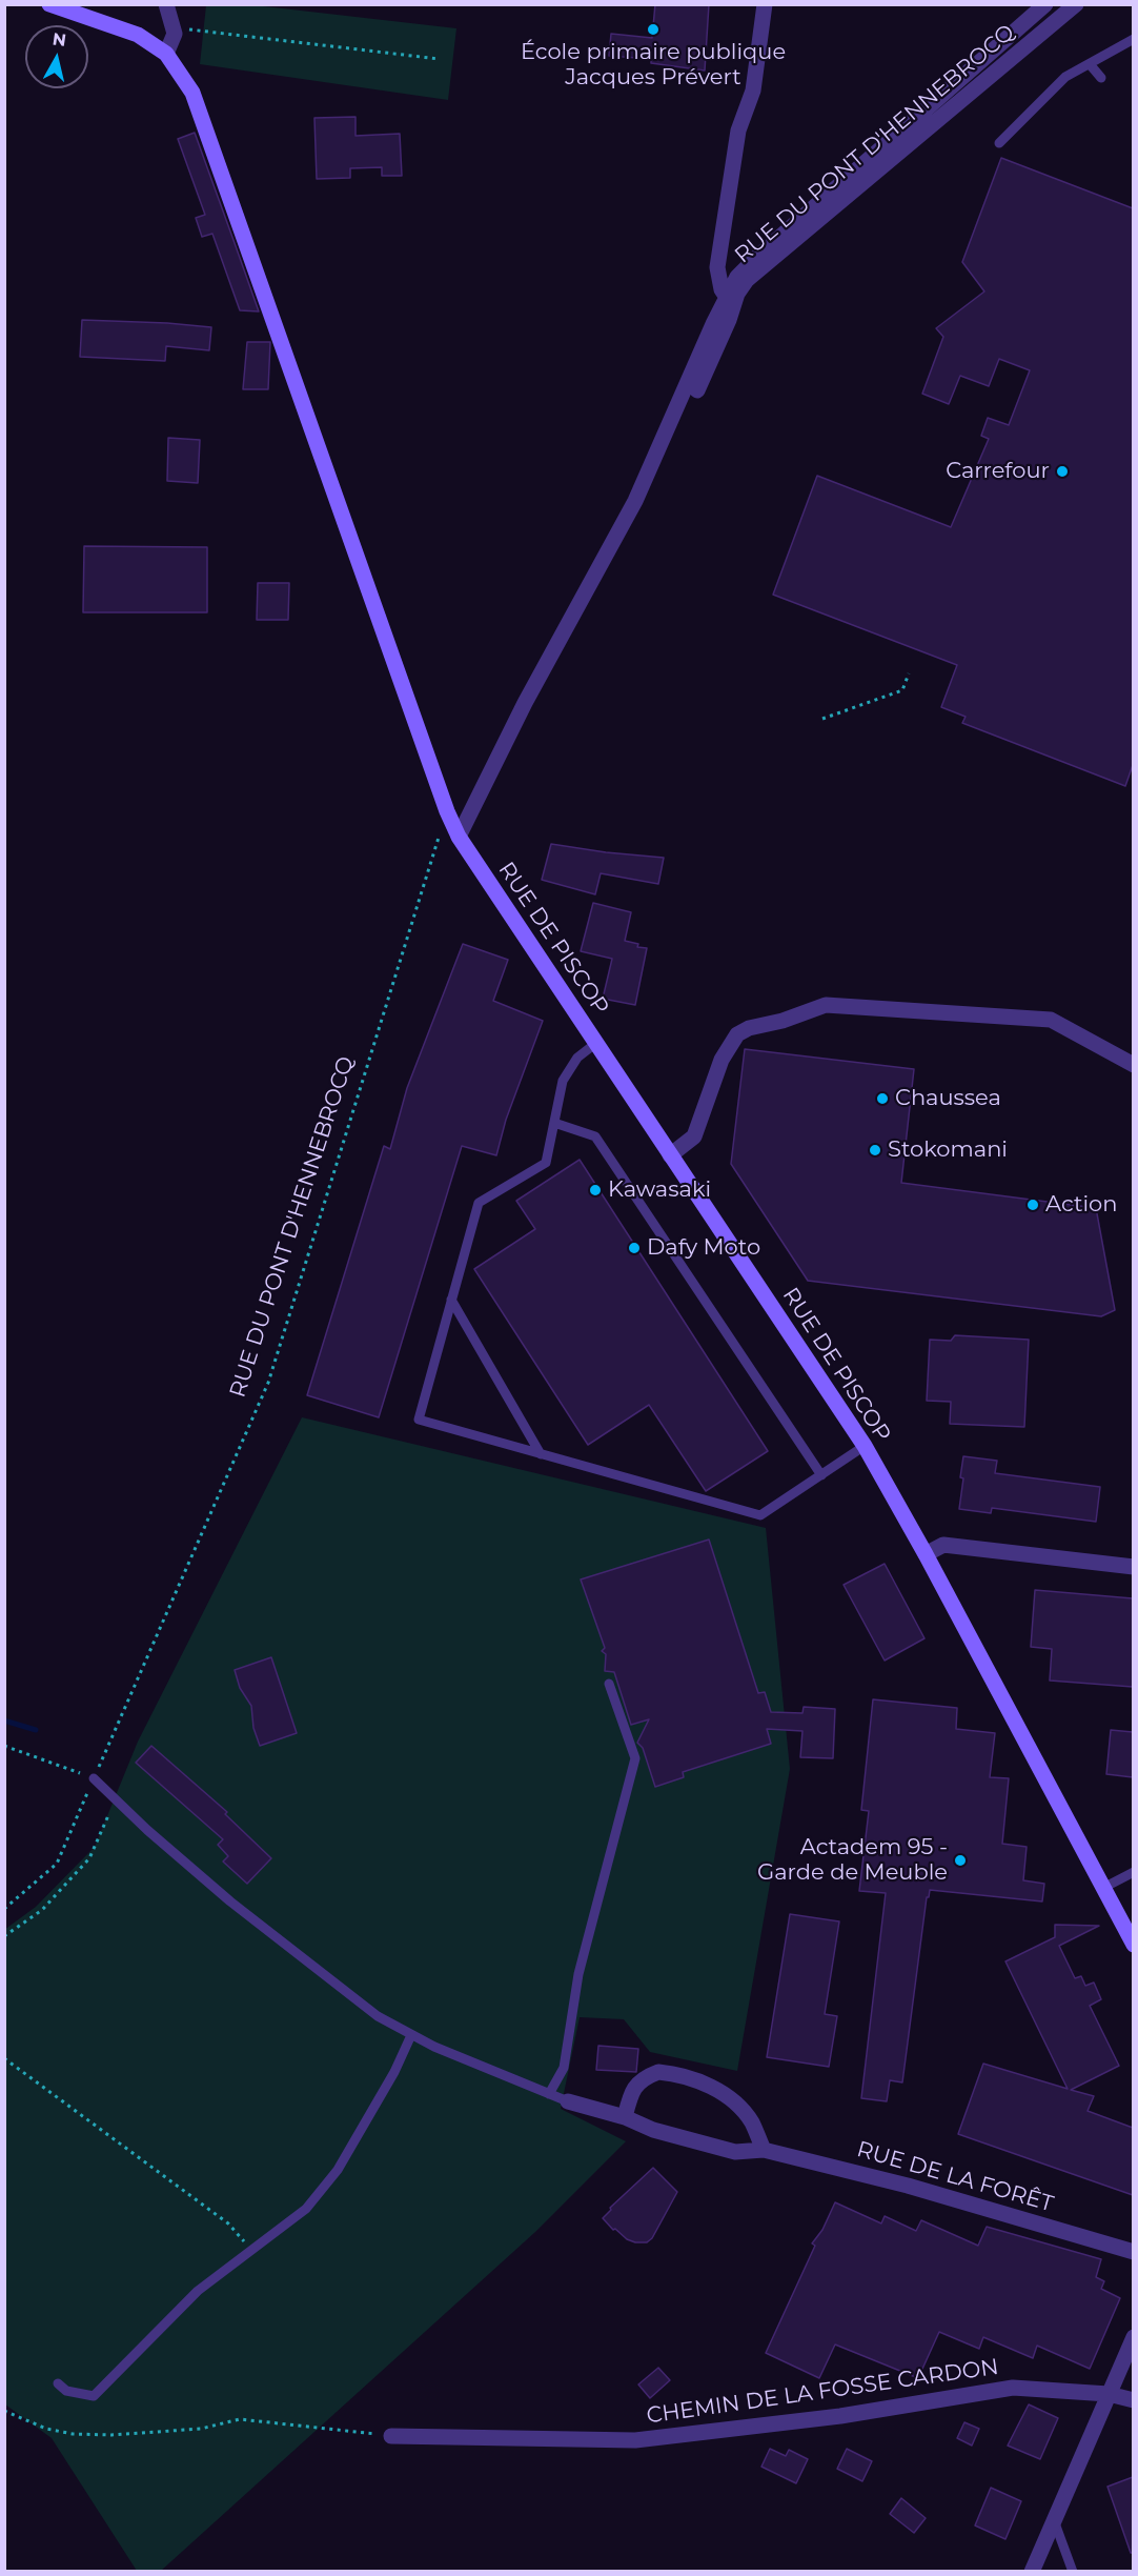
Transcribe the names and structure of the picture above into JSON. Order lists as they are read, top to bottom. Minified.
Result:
{"streets":{"street":["RUE DU PONT D'HENNEBROCQ","RUE DE PISCOP","RUE DE LA FORÊT","CHEMIN DE LA FOSSE CARDON"]},"crossings":[["RUE DU PONT D'HENNEBROCQ","RUE DE PISCOP"]],"places":["École primaire publique Jacques Prévert","Carrefour","Chaussea","Stokomani","Kawasaki","Action","Dafy Moto","Actadem 95 - Garde de Meuble"],"north":"top"}
